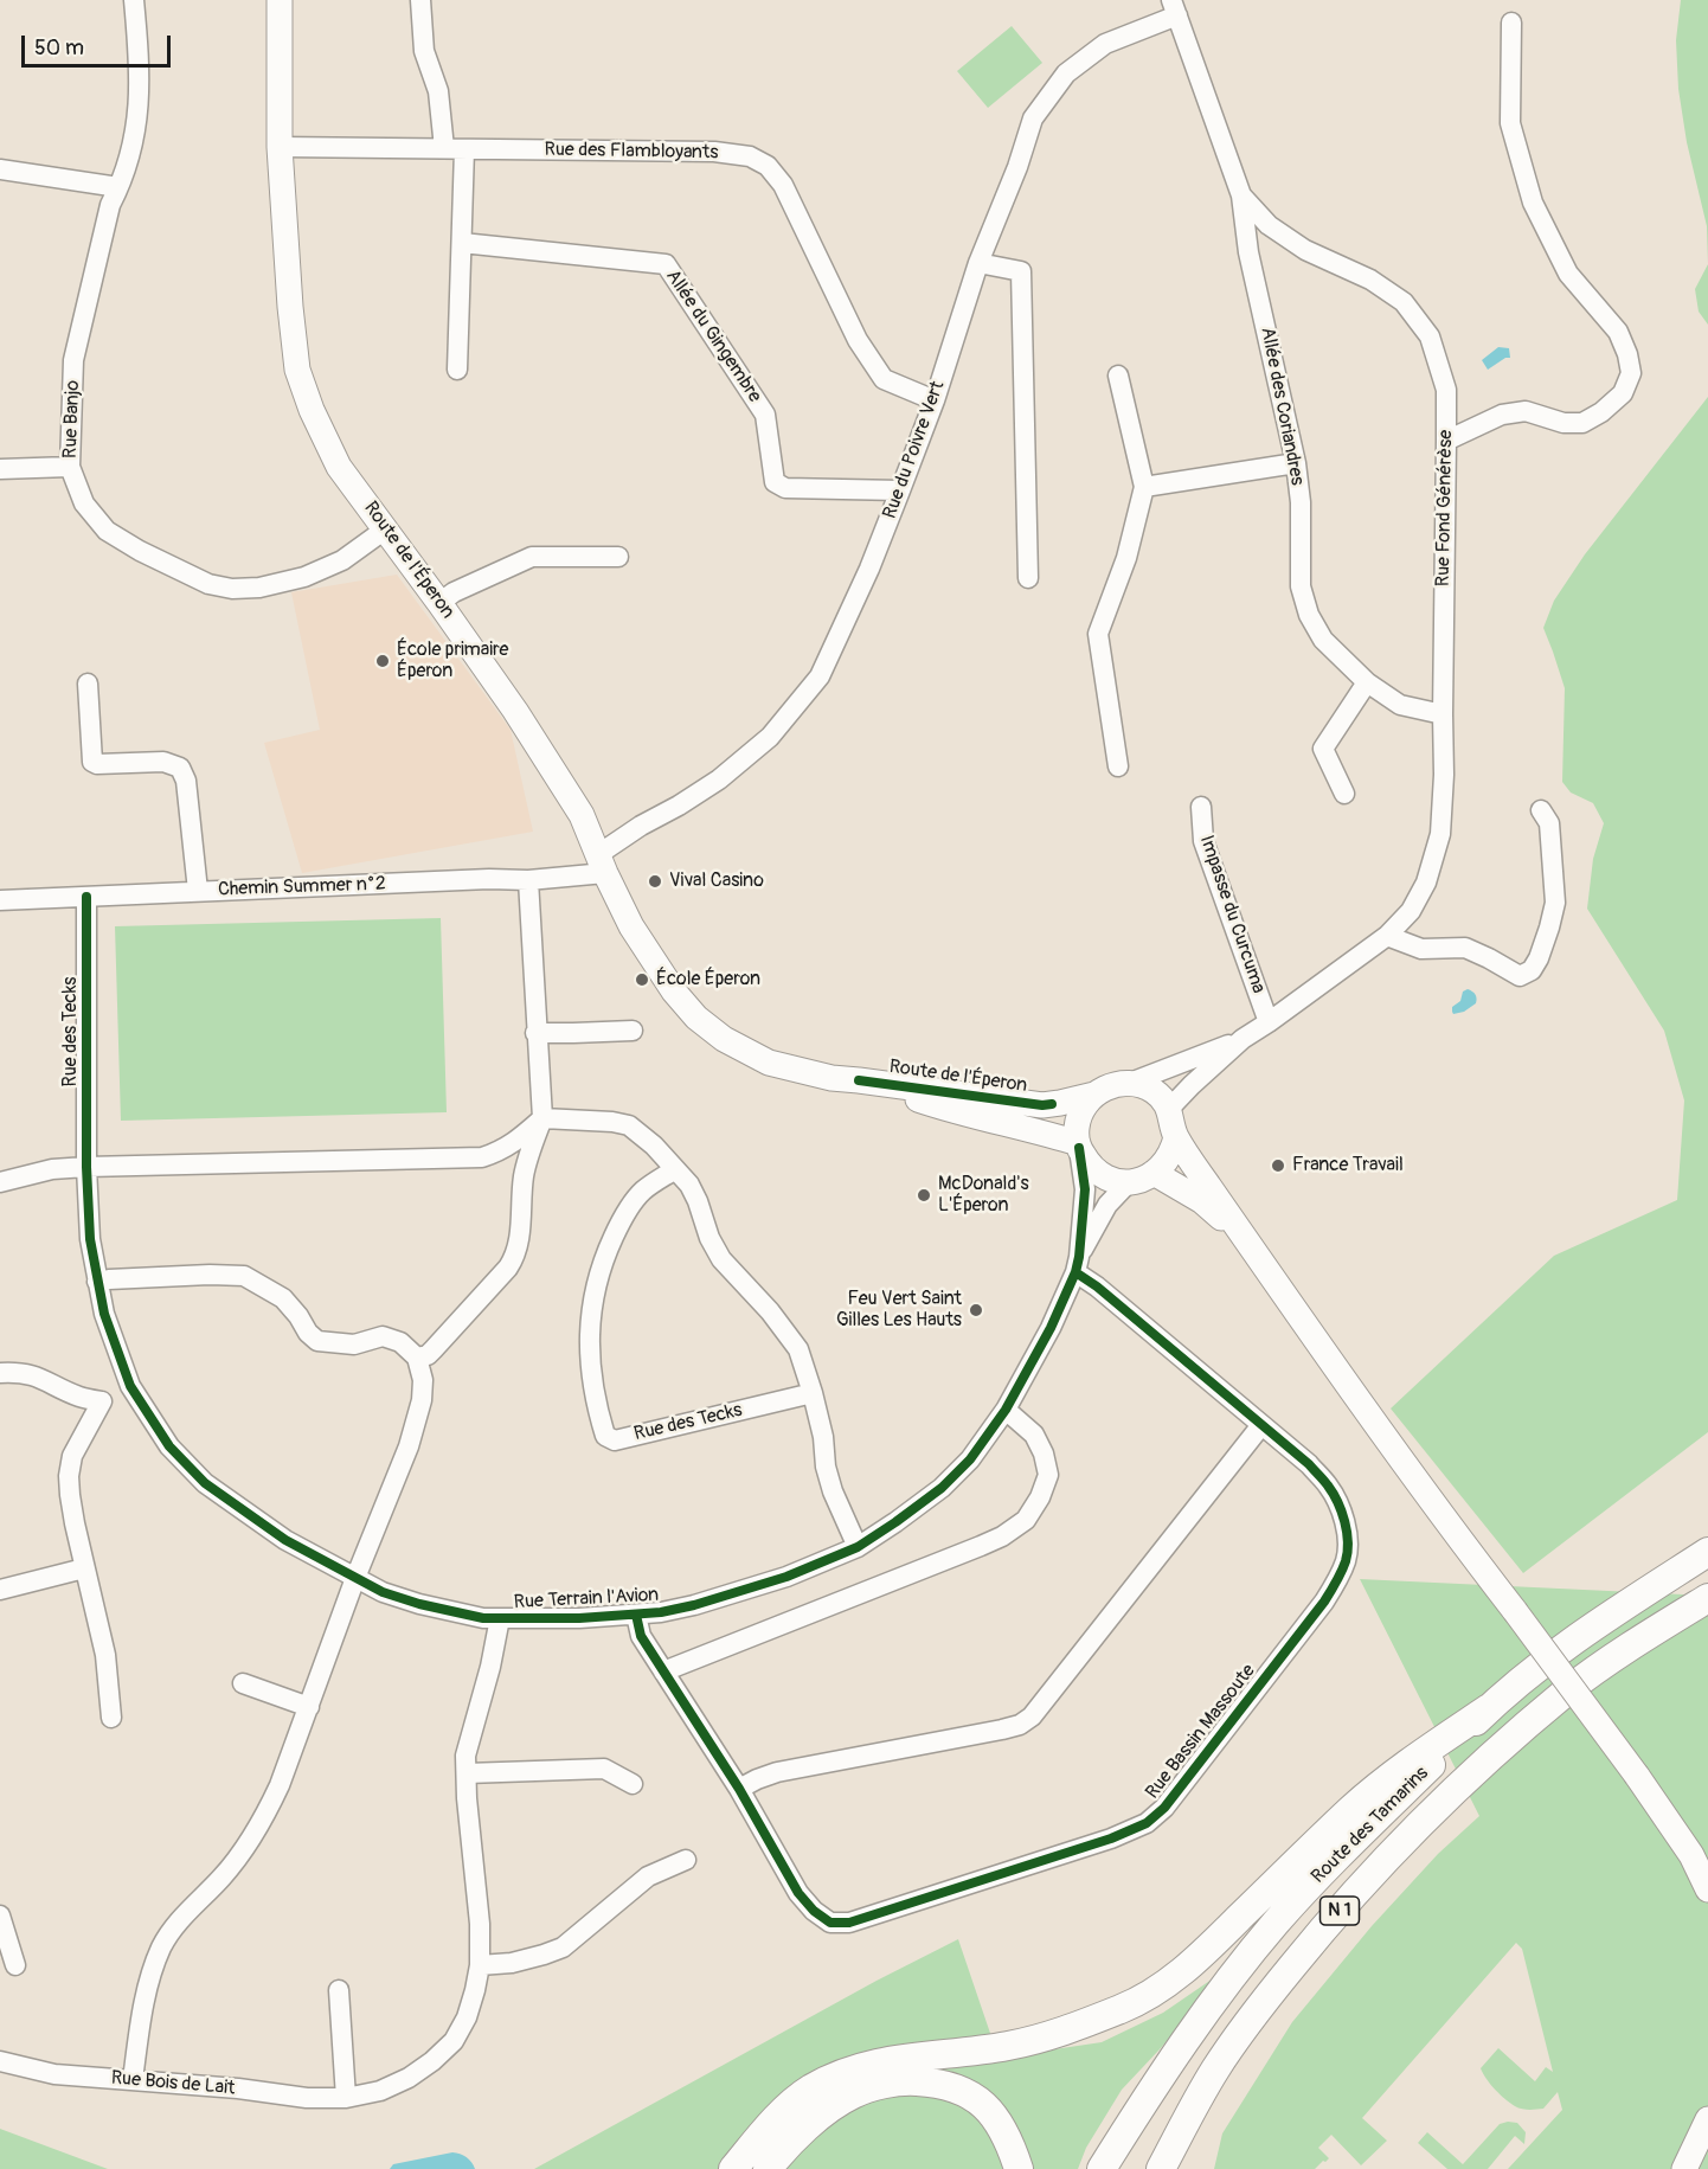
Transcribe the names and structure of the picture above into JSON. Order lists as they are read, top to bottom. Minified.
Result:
{"streets":{"highway":["Route des Tamarins","N 1"],"main road":["Route de l'Éperon"],"street":["Rue des Flambloyants","Allée du Gingembre","Allée des Coriandres","Rue Banjo","Rue du Poivre Vert","Rue Fond Générèse","Chemin Summer n°2","Impasse du Curcuma","Rue des Tecks","Rue Terrain l'Avion","Rue Bassin Massoute","Rue Bois de Lait"]},"crossings":[["Rue des Flambloyants","Rue du Poivre Vert"],["Rue des Flambloyants","Route de l'Éperon"],["Allée du Gingembre","Rue du Poivre Vert"],["Allée des Coriandres","Rue Fond Générèse"],["Rue Banjo","Route de l'Éperon"],["Rue du Poivre Vert","Rue Fond Générèse"],["Rue du Poivre Vert","Route de l'Éperon"],["Rue du Poivre Vert","Chemin Summer n°2"],["Rue Fond Générèse","Route de l'Éperon"],["Rue Fond Générèse","Impasse du Curcuma"],["Rue Fond Générèse","Rue Terrain l'Avion"],["Route de l'Éperon","Chemin Summer n°2"],["Route de l'Éperon","Rue Terrain l'Avion"],["Chemin Summer n°2","Rue des Tecks"],["Rue des Tecks","Rue Terrain l'Avion"],["Rue Terrain l'Avion","Rue Bassin Massoute"],["Rue Terrain l'Avion","Rue Bois de Lait"]],"places":["École primaire Éperon","Vival Casino","École Éperon","France Travail","McDonald's L'Éperon","Feu Vert Saint Gilles Les Hauts"],"scale_bar":"50 m"}
